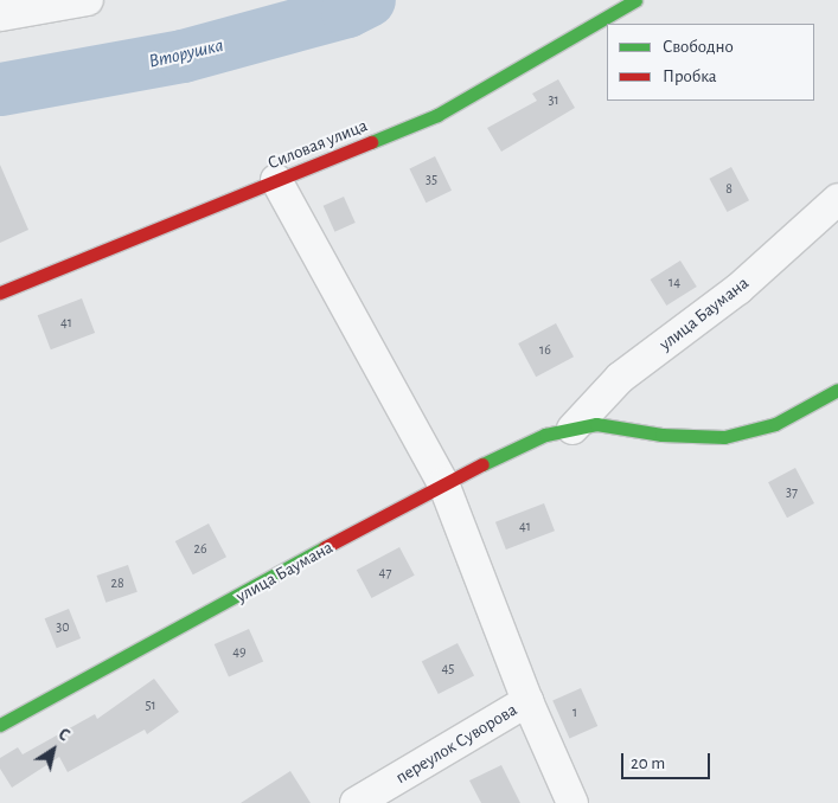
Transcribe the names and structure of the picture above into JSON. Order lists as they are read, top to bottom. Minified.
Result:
{"streets":{"street":["Силовая улица","улица Баумана","переулок Суворова"]},"water":["Вторушка"],"house_numbers":["31","35","8","14","41","16","37","41","26","47","28","30","49","45","51","1"],"legend":["Свободно","Пробка"],"scale_bar":"20 m","north":"top right"}
